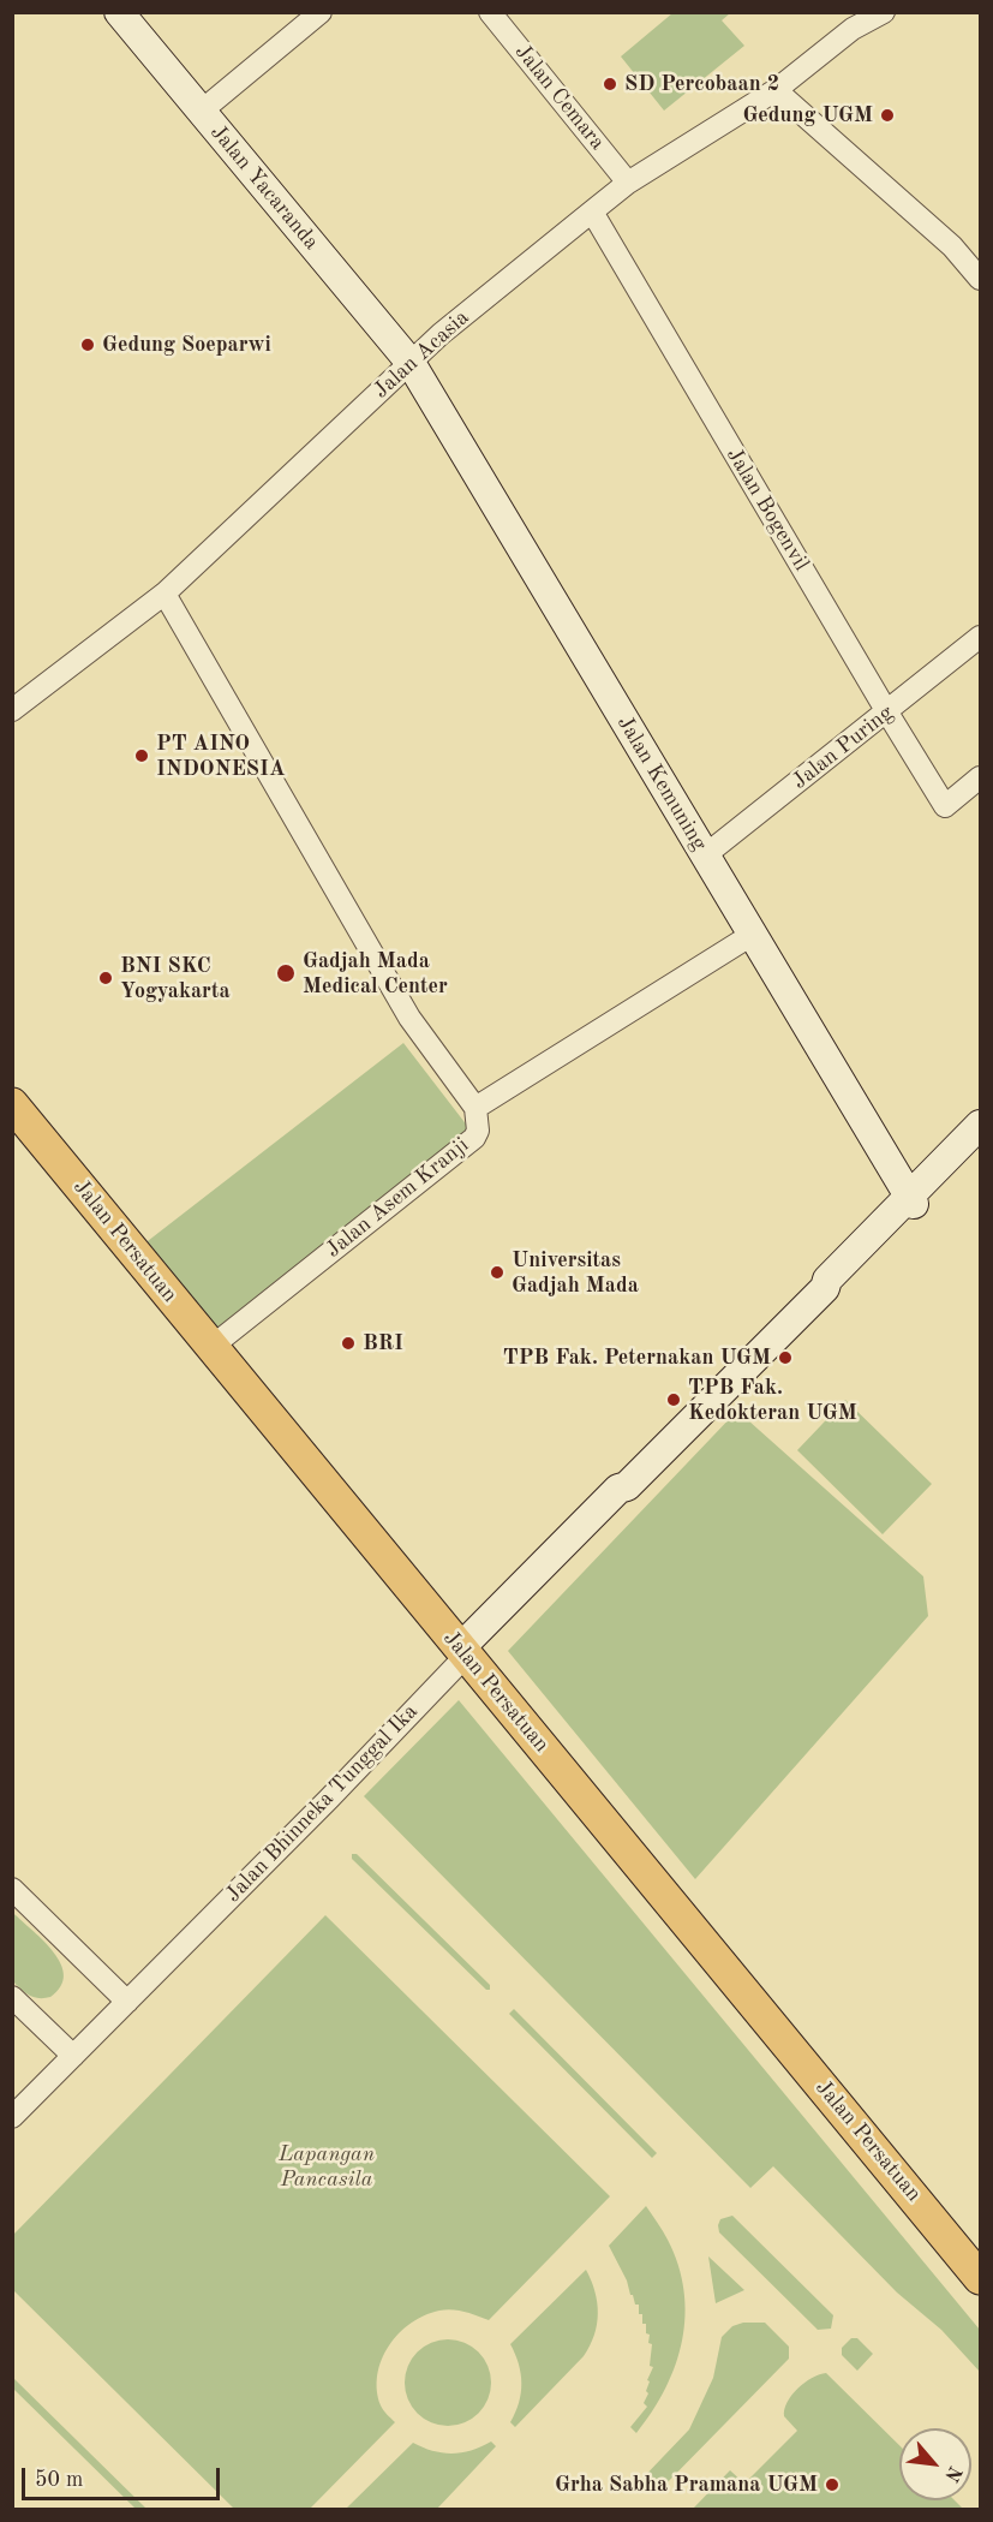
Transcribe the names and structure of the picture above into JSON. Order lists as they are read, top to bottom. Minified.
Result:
{"streets":{"main road":["Jalan Persatuan"],"street":["Jalan Cemara","Jalan Yacaranda","Jalan Acasia","Jalan Bogenvil","Jalan Puring","Jalan Kemuning","Jalan Asem Kranji","Jalan Bhinneka Tunggal Ika"]},"crossings":[["Jalan Cemara","Jalan Acasia"],["Jalan Yacaranda","Jalan Acasia"],["Jalan Yacaranda","Jalan Kemuning"],["Jalan Acasia","Jalan Bogenvil"],["Jalan Acasia","Jalan Kemuning"],["Jalan Bogenvil","Jalan Puring"],["Jalan Puring","Jalan Kemuning"],["Jalan Kemuning","Jalan Asem Kranji"],["Jalan Kemuning","Jalan Bhinneka Tunggal Ika"],["Jalan Asem Kranji","Jalan Persatuan"],["Jalan Persatuan","Jalan Bhinneka Tunggal Ika"]],"parks":["Lapangan Pancasila"],"places":["SD Percobaan 2","Gedung UGM","Gedung Soeparwi","PT AINO INDONESIA","Gadjah Mada Medical Center","BNI SKC Yogyakarta","Universitas Gadjah Mada","BRI","TPB Fak. Peternakan UGM","TPB Fak. Kedokteran UGM","Grha Sabha Pramana UGM"],"scale_bar":"50 m","north":"bottom right"}
